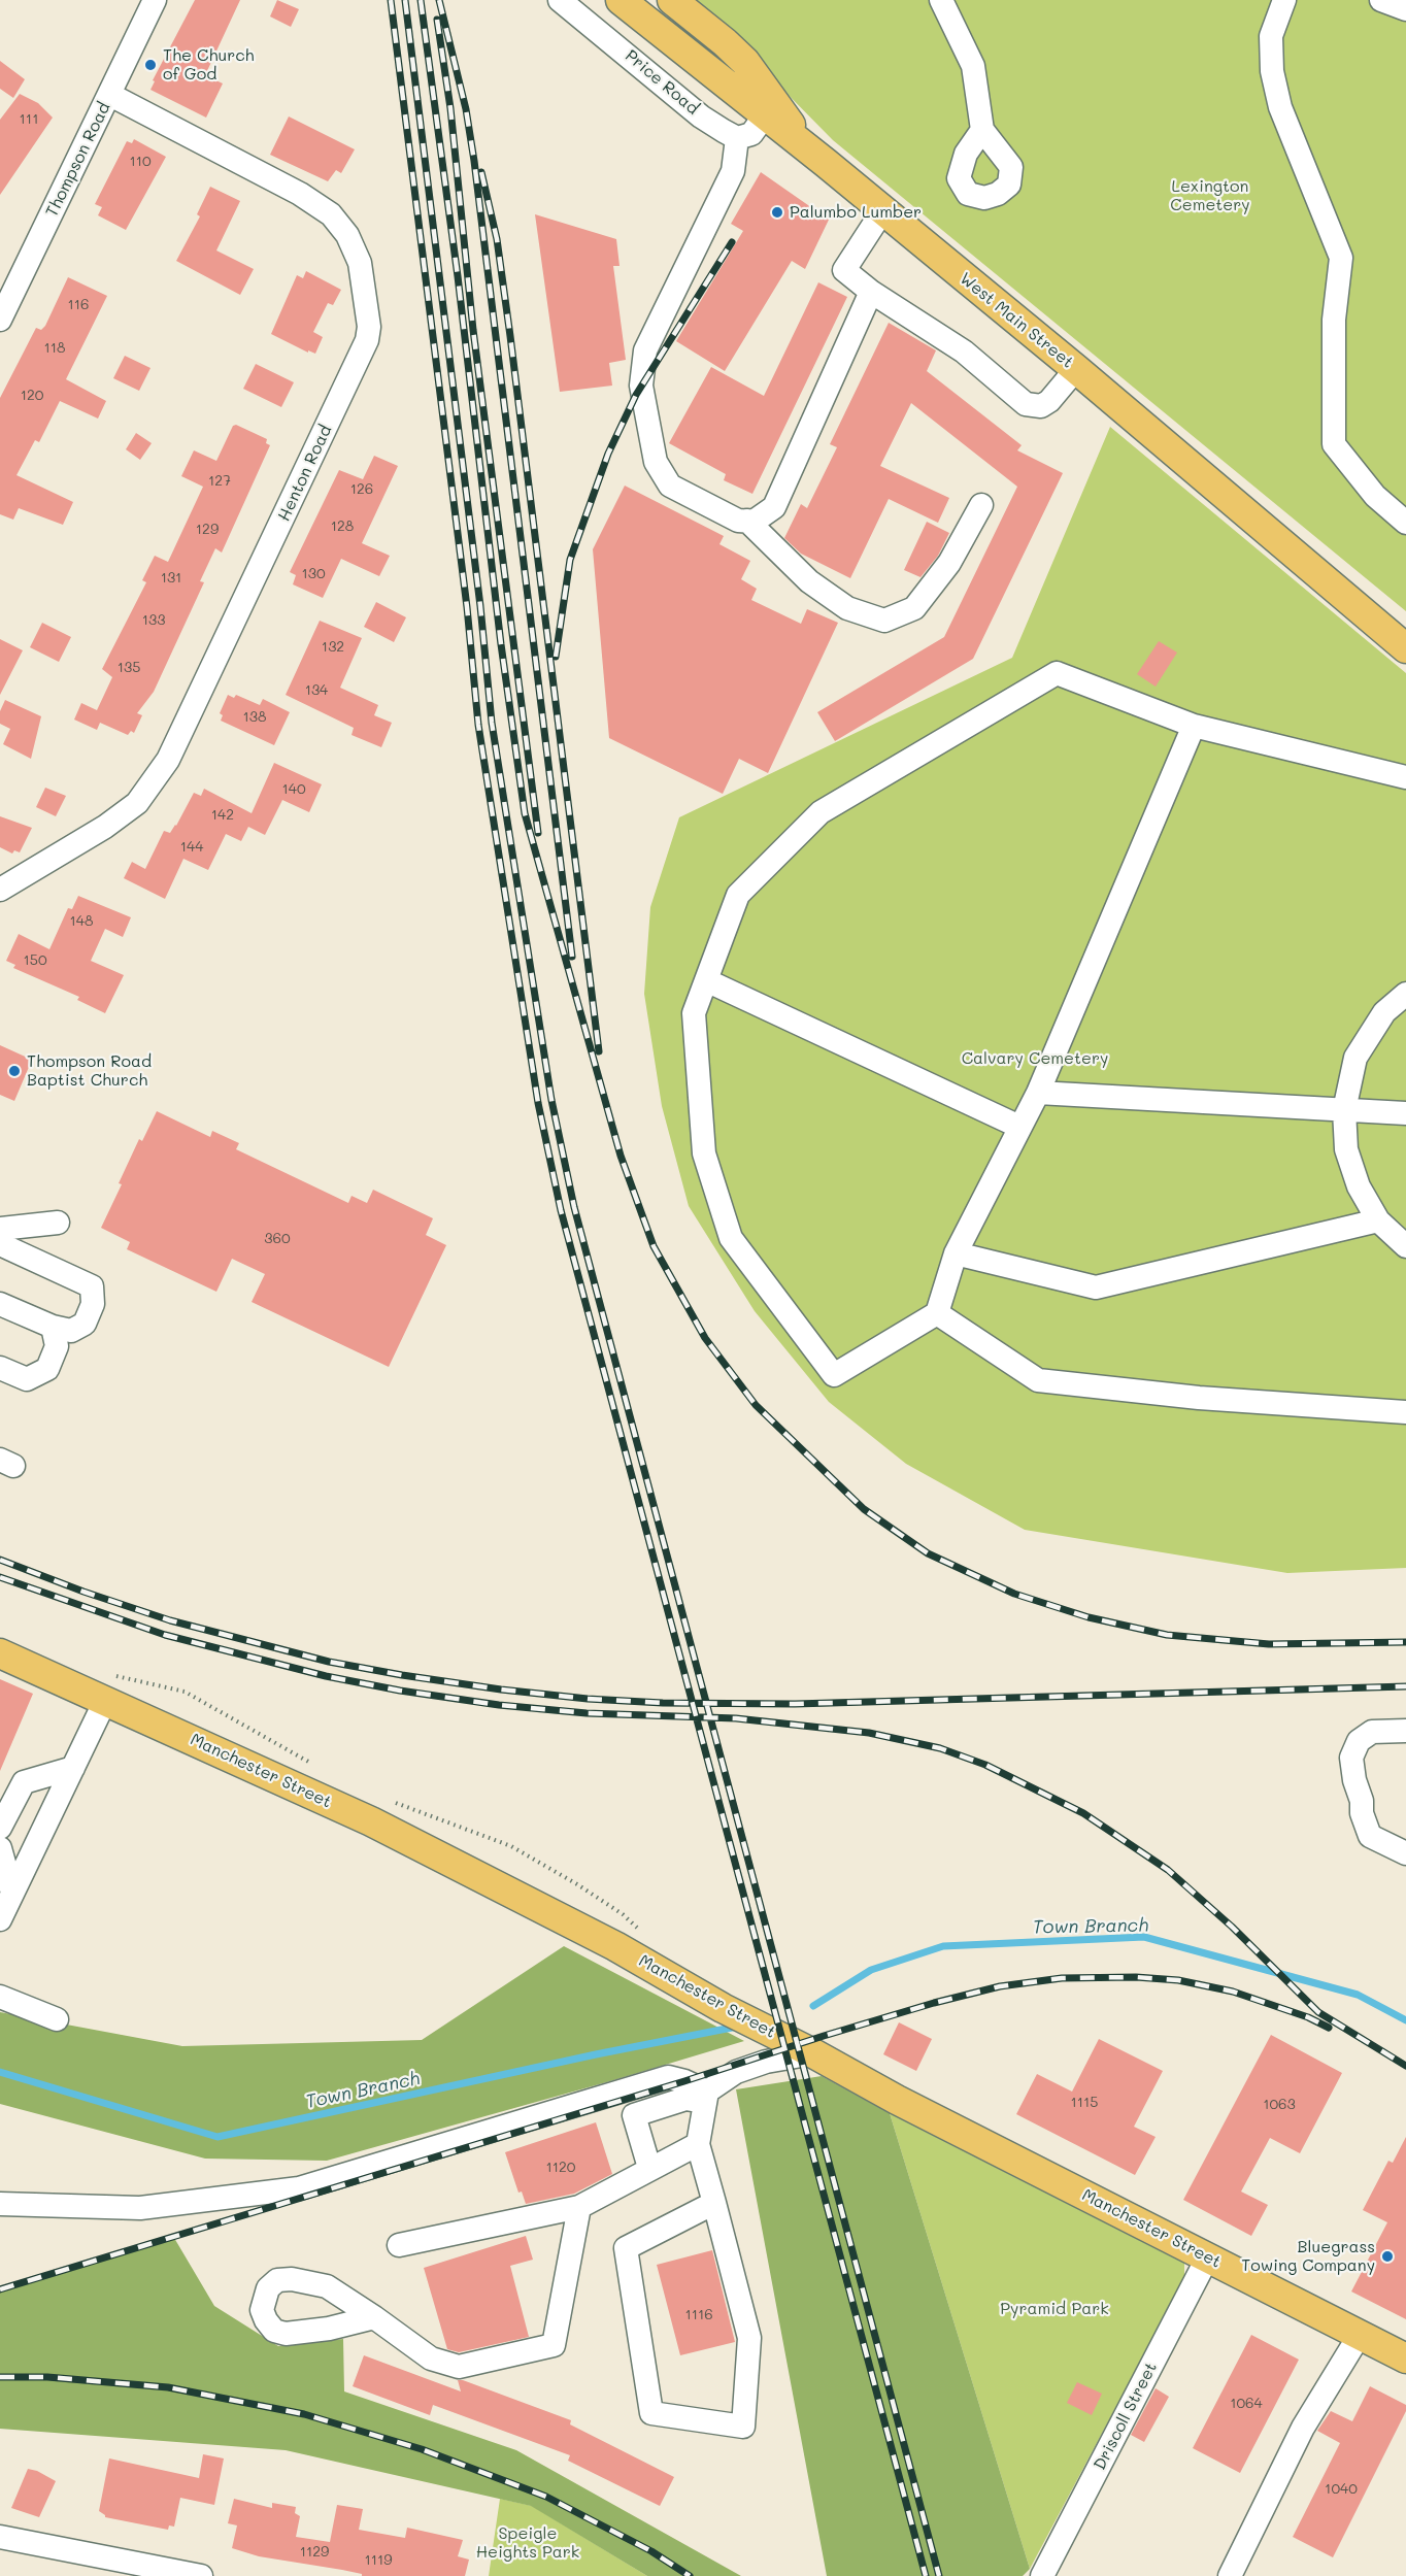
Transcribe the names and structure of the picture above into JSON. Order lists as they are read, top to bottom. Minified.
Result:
{"streets":{"main road":["West Main Street","Manchester Street"],"street":["Price Road","Thompson Road","Henton Road","Driscoll Street"]},"crossings":[["Thompson Road","Henton Road"],["Manchester Street","Driscoll Street"]],"water":["Town Branch"],"parks":["Lexington Cemetery","Calvary Cemetery","Pyramid Park","Speigle Heights Park"],"places":["The Church of God","Palumbo Lumber","Thompson Road Baptist Church","Bluegrass Towing Company"],"house_numbers":["111","110","116","118","120","127","126","128","129","130","131","133","132","135","134","138","140","142","144","148","150","360","1115","1063","1120","1116","1064","1040","1129","1119"]}
